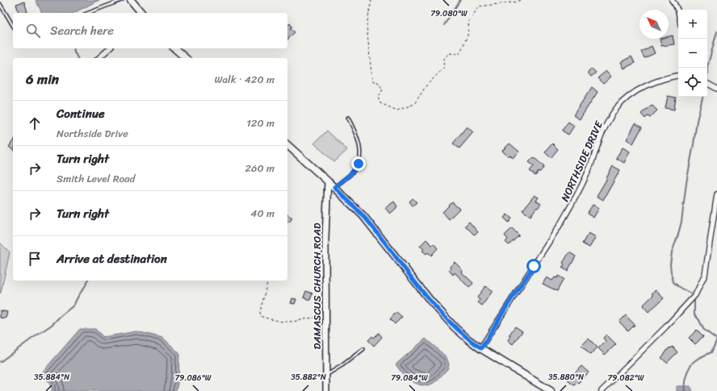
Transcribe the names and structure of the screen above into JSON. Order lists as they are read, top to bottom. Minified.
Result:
{"streets":{"street":["NORTHSIDE DRIVE","DAMASCUS CHURCH ROAD"]},"north":"top left","page":{"map_buttons":["+","−"],"search":"Search here","heading":["6 min","Walk · 420 m"],"list":[["Continue","Northside Drive","120 m"],["Turn right","Smith Level Road","260 m"],["Turn right","40 m"],"Arrive at destination"]},"coordinates":["79.080°W","35.884°N","35.882°N","35.880°N","79.086°W","79.084°W","79.082°W"]}
